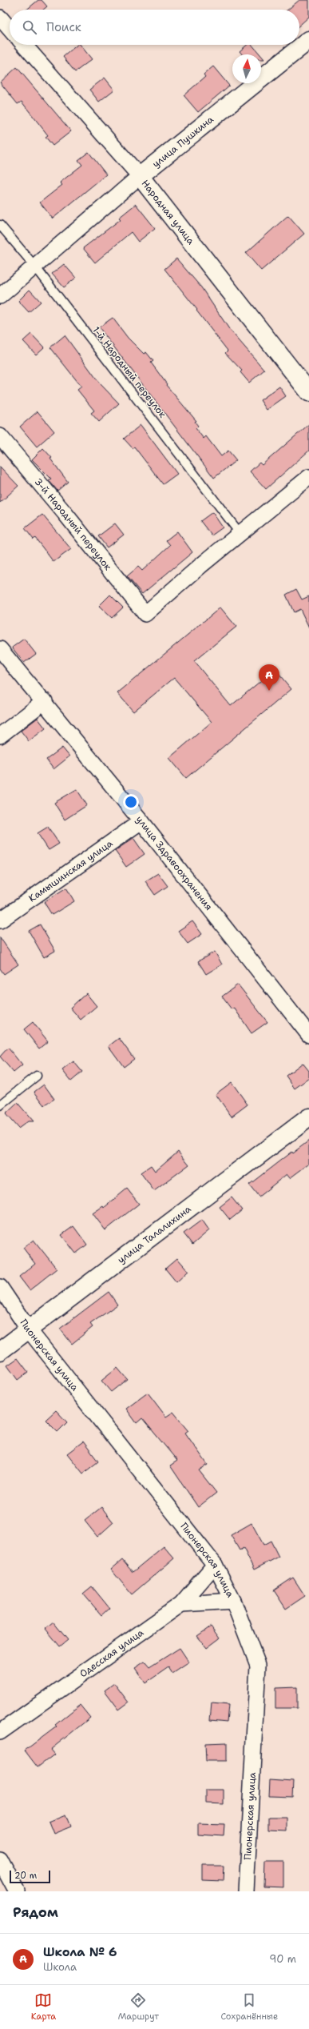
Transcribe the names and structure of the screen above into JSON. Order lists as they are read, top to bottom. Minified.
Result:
{"streets":{"street":["улица Пушкина","Народная улица","3-й Народный переулок","улица Здравоохранения","Камышинская улица","улица Талалихина","Пионерская улица","Одесская улица"],"lane":["1-й Народный переулок"]},"crossings":[["улица Пушкина","Народная улица"],["улица Пушкина","1-й Народный переулок"],["1-й Народный переулок","3-й Народный переулок"],["улица Здравоохранения","Камышинская улица"],["улица Талалихина","Пионерская улица"],["Пионерская улица","Одесская улица"]],"scale_bar":"20 m","north":"top","page":{"search":"Поиск","pins":"A","scale":"20 m","heading":"Рядом","list":[{"mark":"A","name":"Школа № 6","note":"Школа","value":"90 m"}],"nav":["Карта","Маршрут","Сохранённые"]}}
